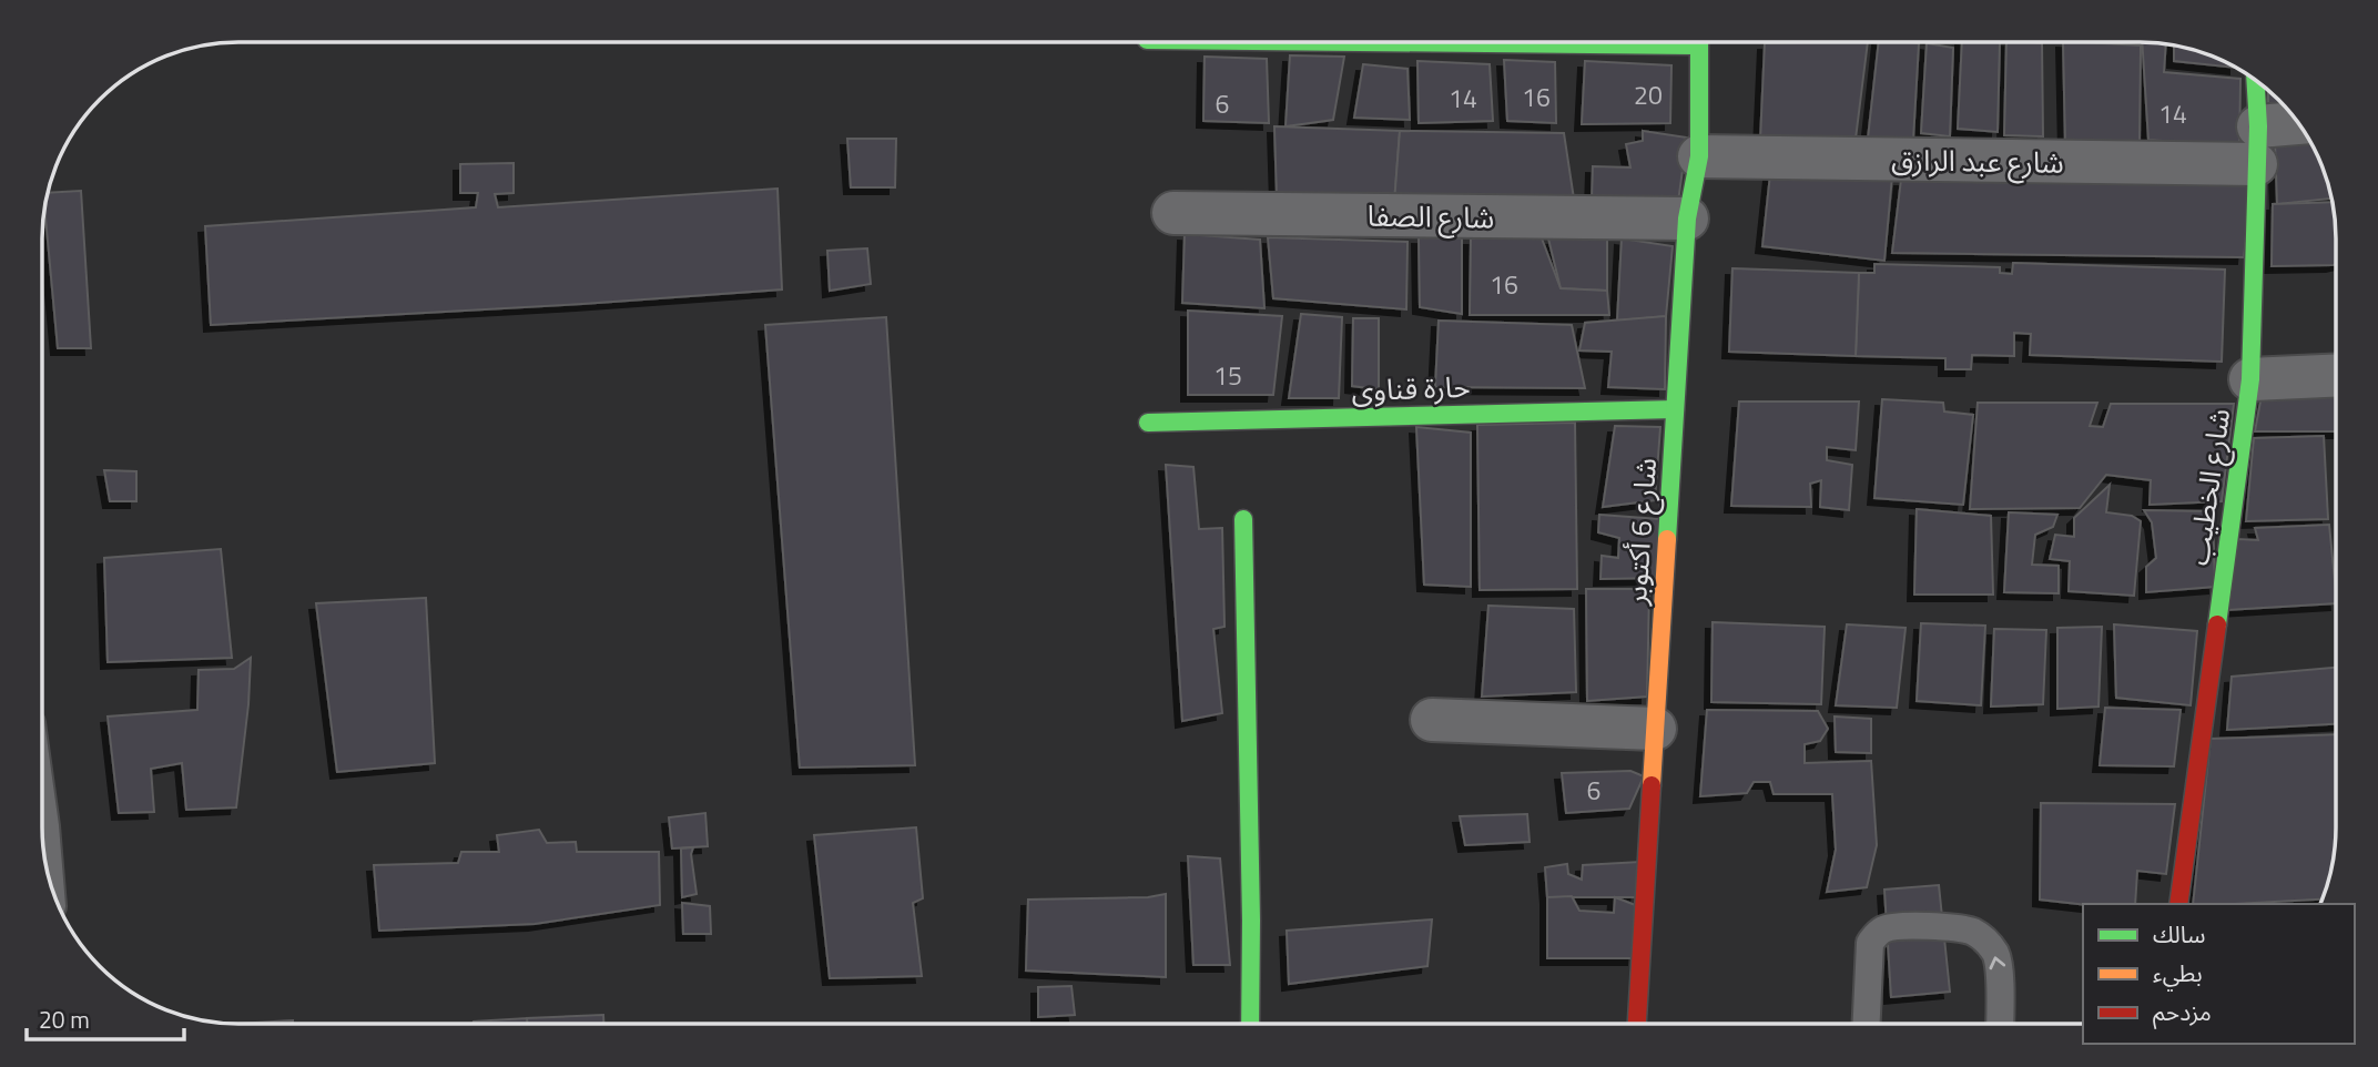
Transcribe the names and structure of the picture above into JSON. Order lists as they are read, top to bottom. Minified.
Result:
{"streets":{"street":["شارع عبد الرازق","شارع الصفا","حارة قناوى","شارع الخطيب","شارع 6 أكتوبر"]},"crossings":[["شارع عبد الرازق","شارع الخطيب"],["شارع عبد الرازق","شارع 6 أكتوبر"],["شارع الصفا","شارع 6 أكتوبر"],["حارة قناوى","شارع 6 أكتوبر"]],"house_numbers":["20","16","14","6","14","16","15","6"],"legend":["سالك","بطيء","مزدحم"],"scale_bar":"20 m"}
